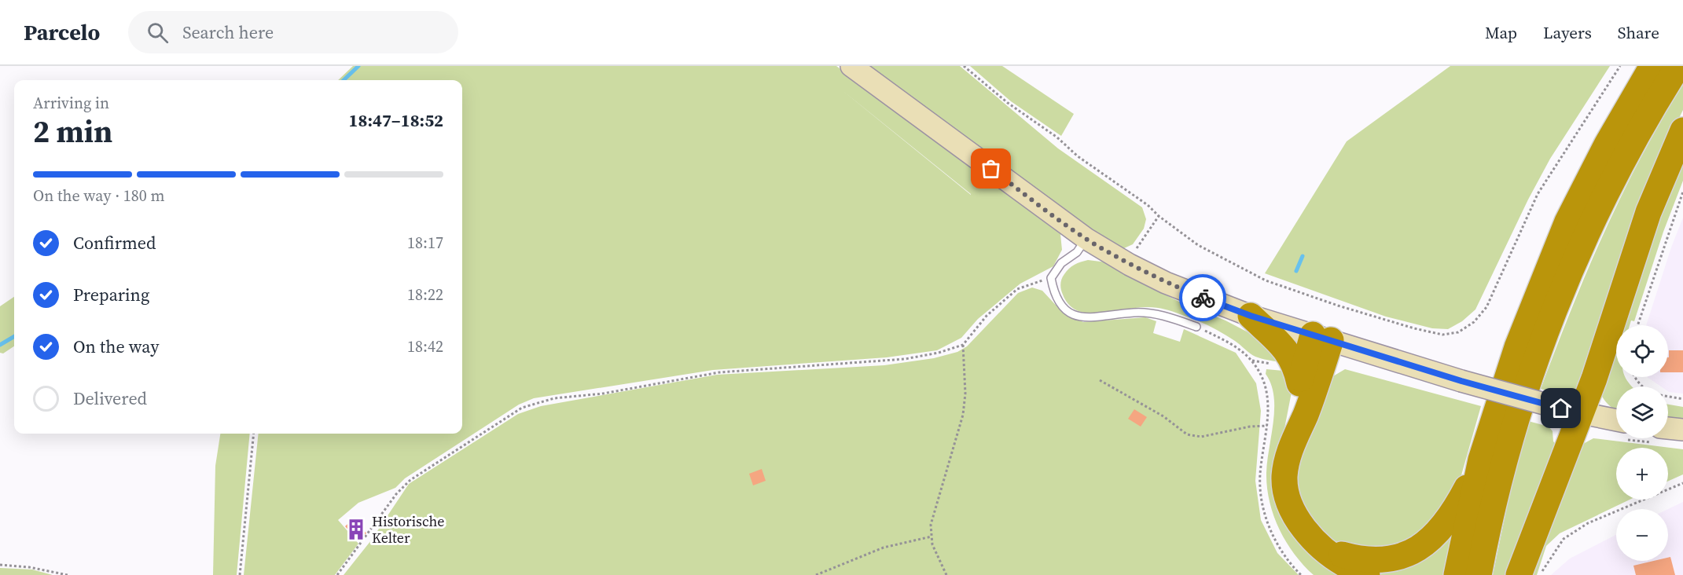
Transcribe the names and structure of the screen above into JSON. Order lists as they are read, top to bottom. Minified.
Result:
{"places":{"building":["Historische Kelter"]},"page":{"header":"Parcelo","search":"Search here","nav":["Map","Layers","Share"],"heading":["2 min","Arriving in","18:47–18:52"],"bar":"On the way · 180 m","list":[["Confirmed","18:17"],["Preparing","18:22"],["On the way","18:42"],"Delivered"],"map_buttons":["+","−"]}}
